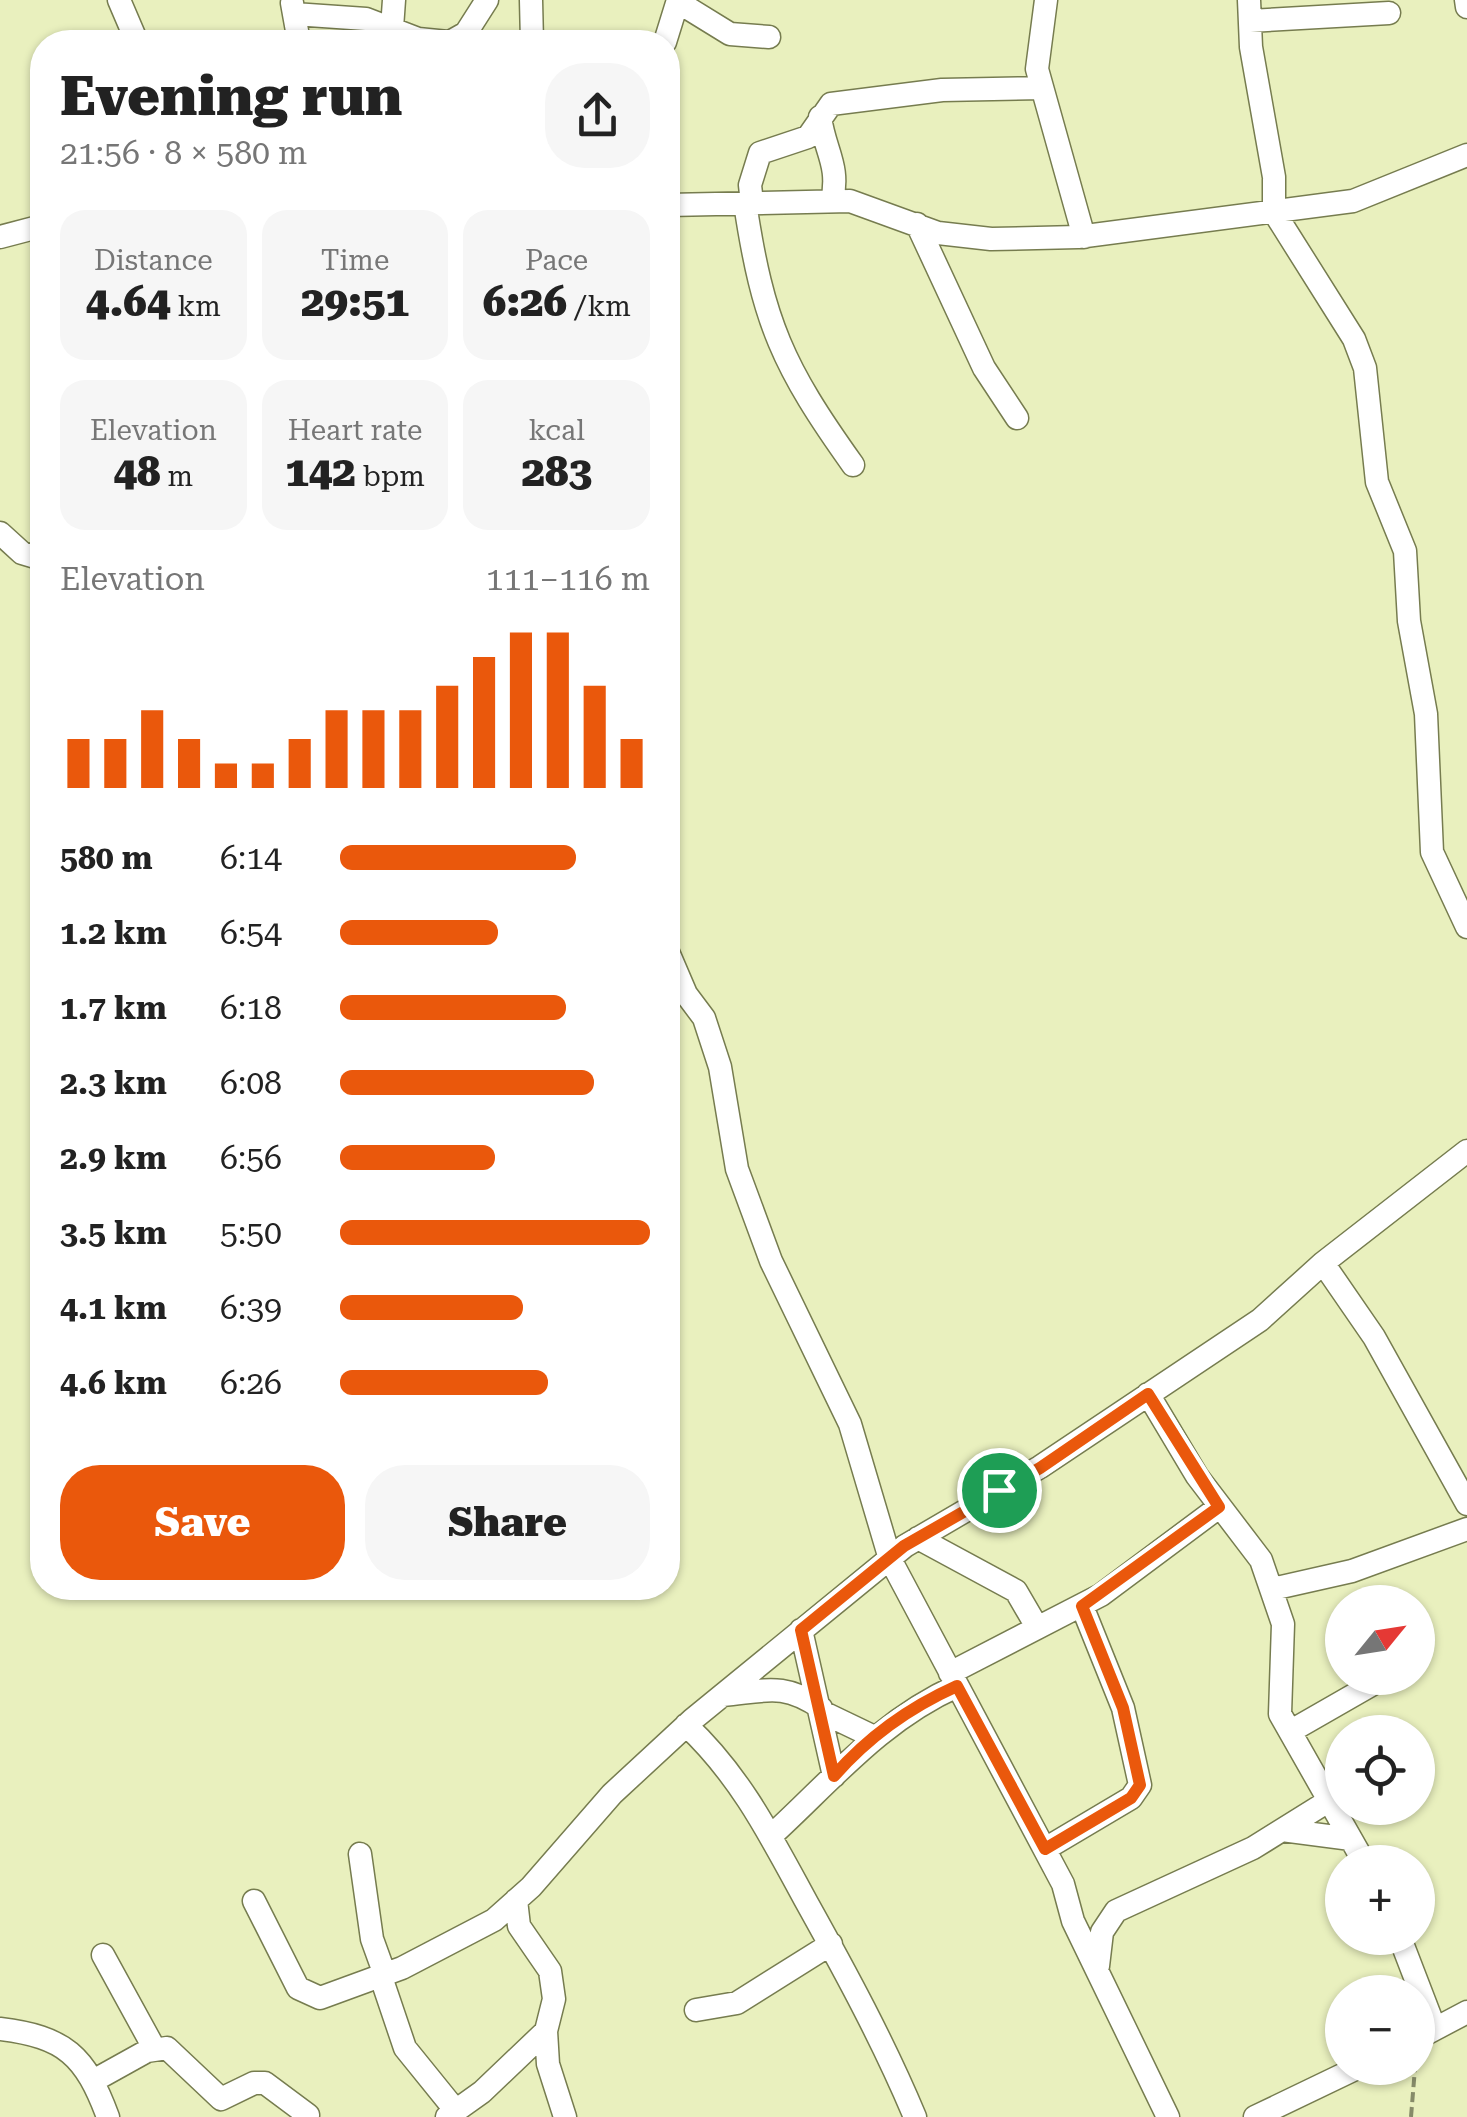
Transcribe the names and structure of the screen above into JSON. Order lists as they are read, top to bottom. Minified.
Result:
{"north":"top right","page":{"heading":["Evening run","21:56 · 8 × 580 m"],"stats":[["Distance","4.64 km"],["Time","29:51"],["Pace","6:26 /km"],["Elevation","48 m"],["Heart rate","142 bpm"],["kcal","283"]],"chart":["Elevation","111–116 m"],"list":[{"name":"580 m","note":"6:14"},{"name":"1.2 km","note":"6:54"},{"name":"1.7 km","note":"6:18"},{"name":"2.3 km","note":"6:08"},{"name":"2.9 km","note":"6:56"},{"name":"3.5 km","note":"5:50"},{"name":"4.1 km","note":"6:39"},{"name":"4.6 km","note":"6:26"}],"buttons":["Save","Share"],"map_buttons":["+","−"]}}
